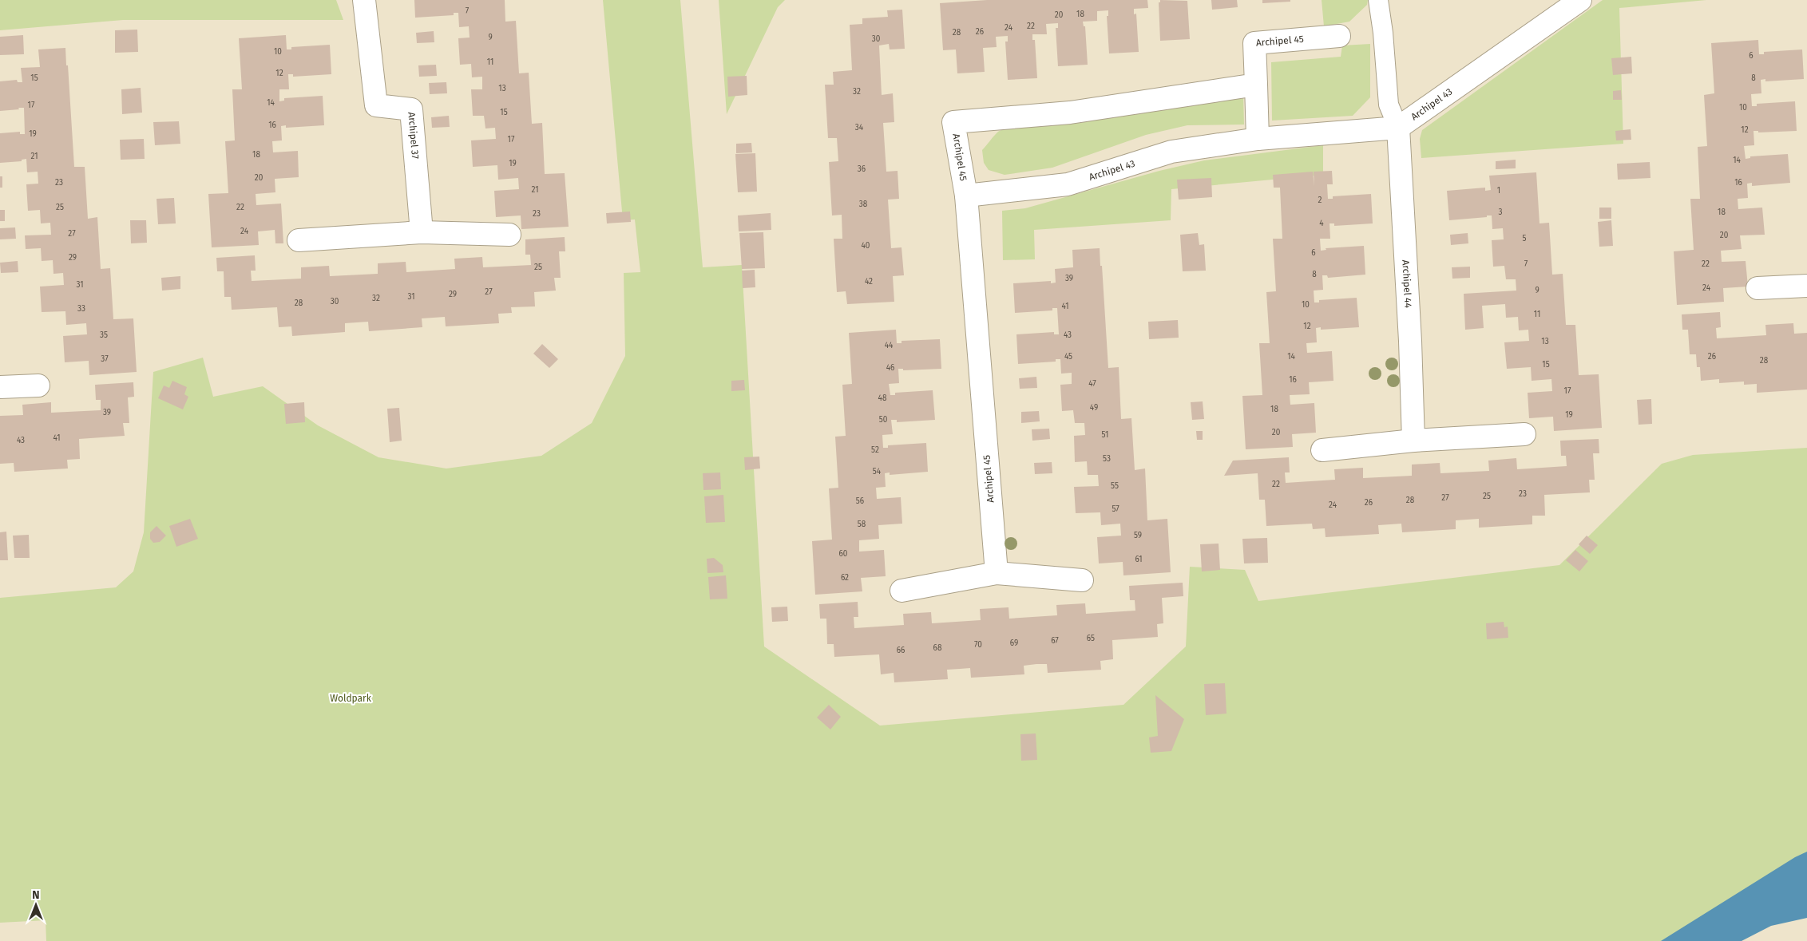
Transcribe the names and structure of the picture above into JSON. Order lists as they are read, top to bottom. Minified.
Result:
{"streets":{"street":["Archipel 45","Archipel 43","Archipel 37","Archipel 44"]},"crossings":[["Archipel 45","Archipel 43"],["Archipel 43","Archipel 44"]],"parks":["Woldpark"],"house_numbers":["7","18","20","22","24","26","28","9","30","10","6","11","12","15","8","13","32","14","17","10","15","16","34","12","19","17","18","21","14","19","36","20","23","16","21","1","2","38","25","22","3","18","23","4","24","27","20","5","40","6","29","7","22","25","8","39","42","31","24","9","27","29","31","32","30","28","10","41","33","11","12","35","43","13","44","45","14","26","37","28","15","46","16","47","17","48","49","18","39","19","50","20","51","41","43","52","53","54","22","55","23","25","27","28","56","26","24","57","58","59","60","61","62","65","67","69","70","68","66"],"north":"top"}
